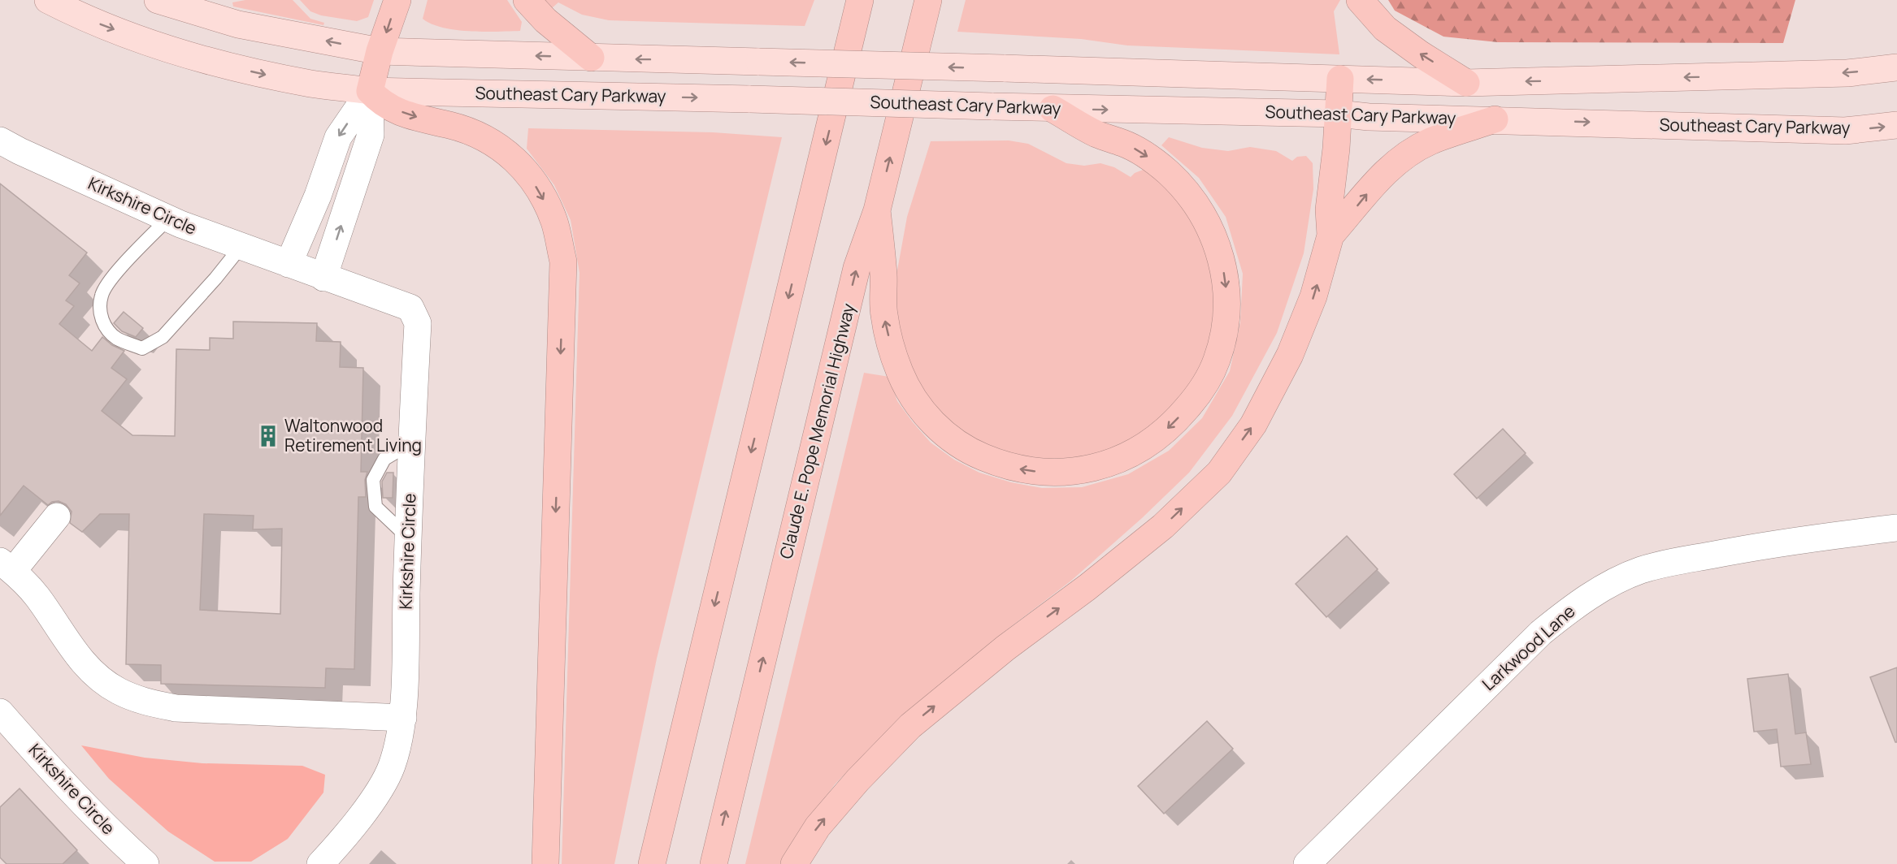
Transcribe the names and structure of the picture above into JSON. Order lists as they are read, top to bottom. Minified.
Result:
{"streets":{"highway":["Claude E. Pope Memorial Highway"],"main road":["Southeast Cary Parkway"],"street":["Kirkshire Circle","Larkwood Lane"]},"places":{"building":["Waltonwood Retirement Living"]}}
